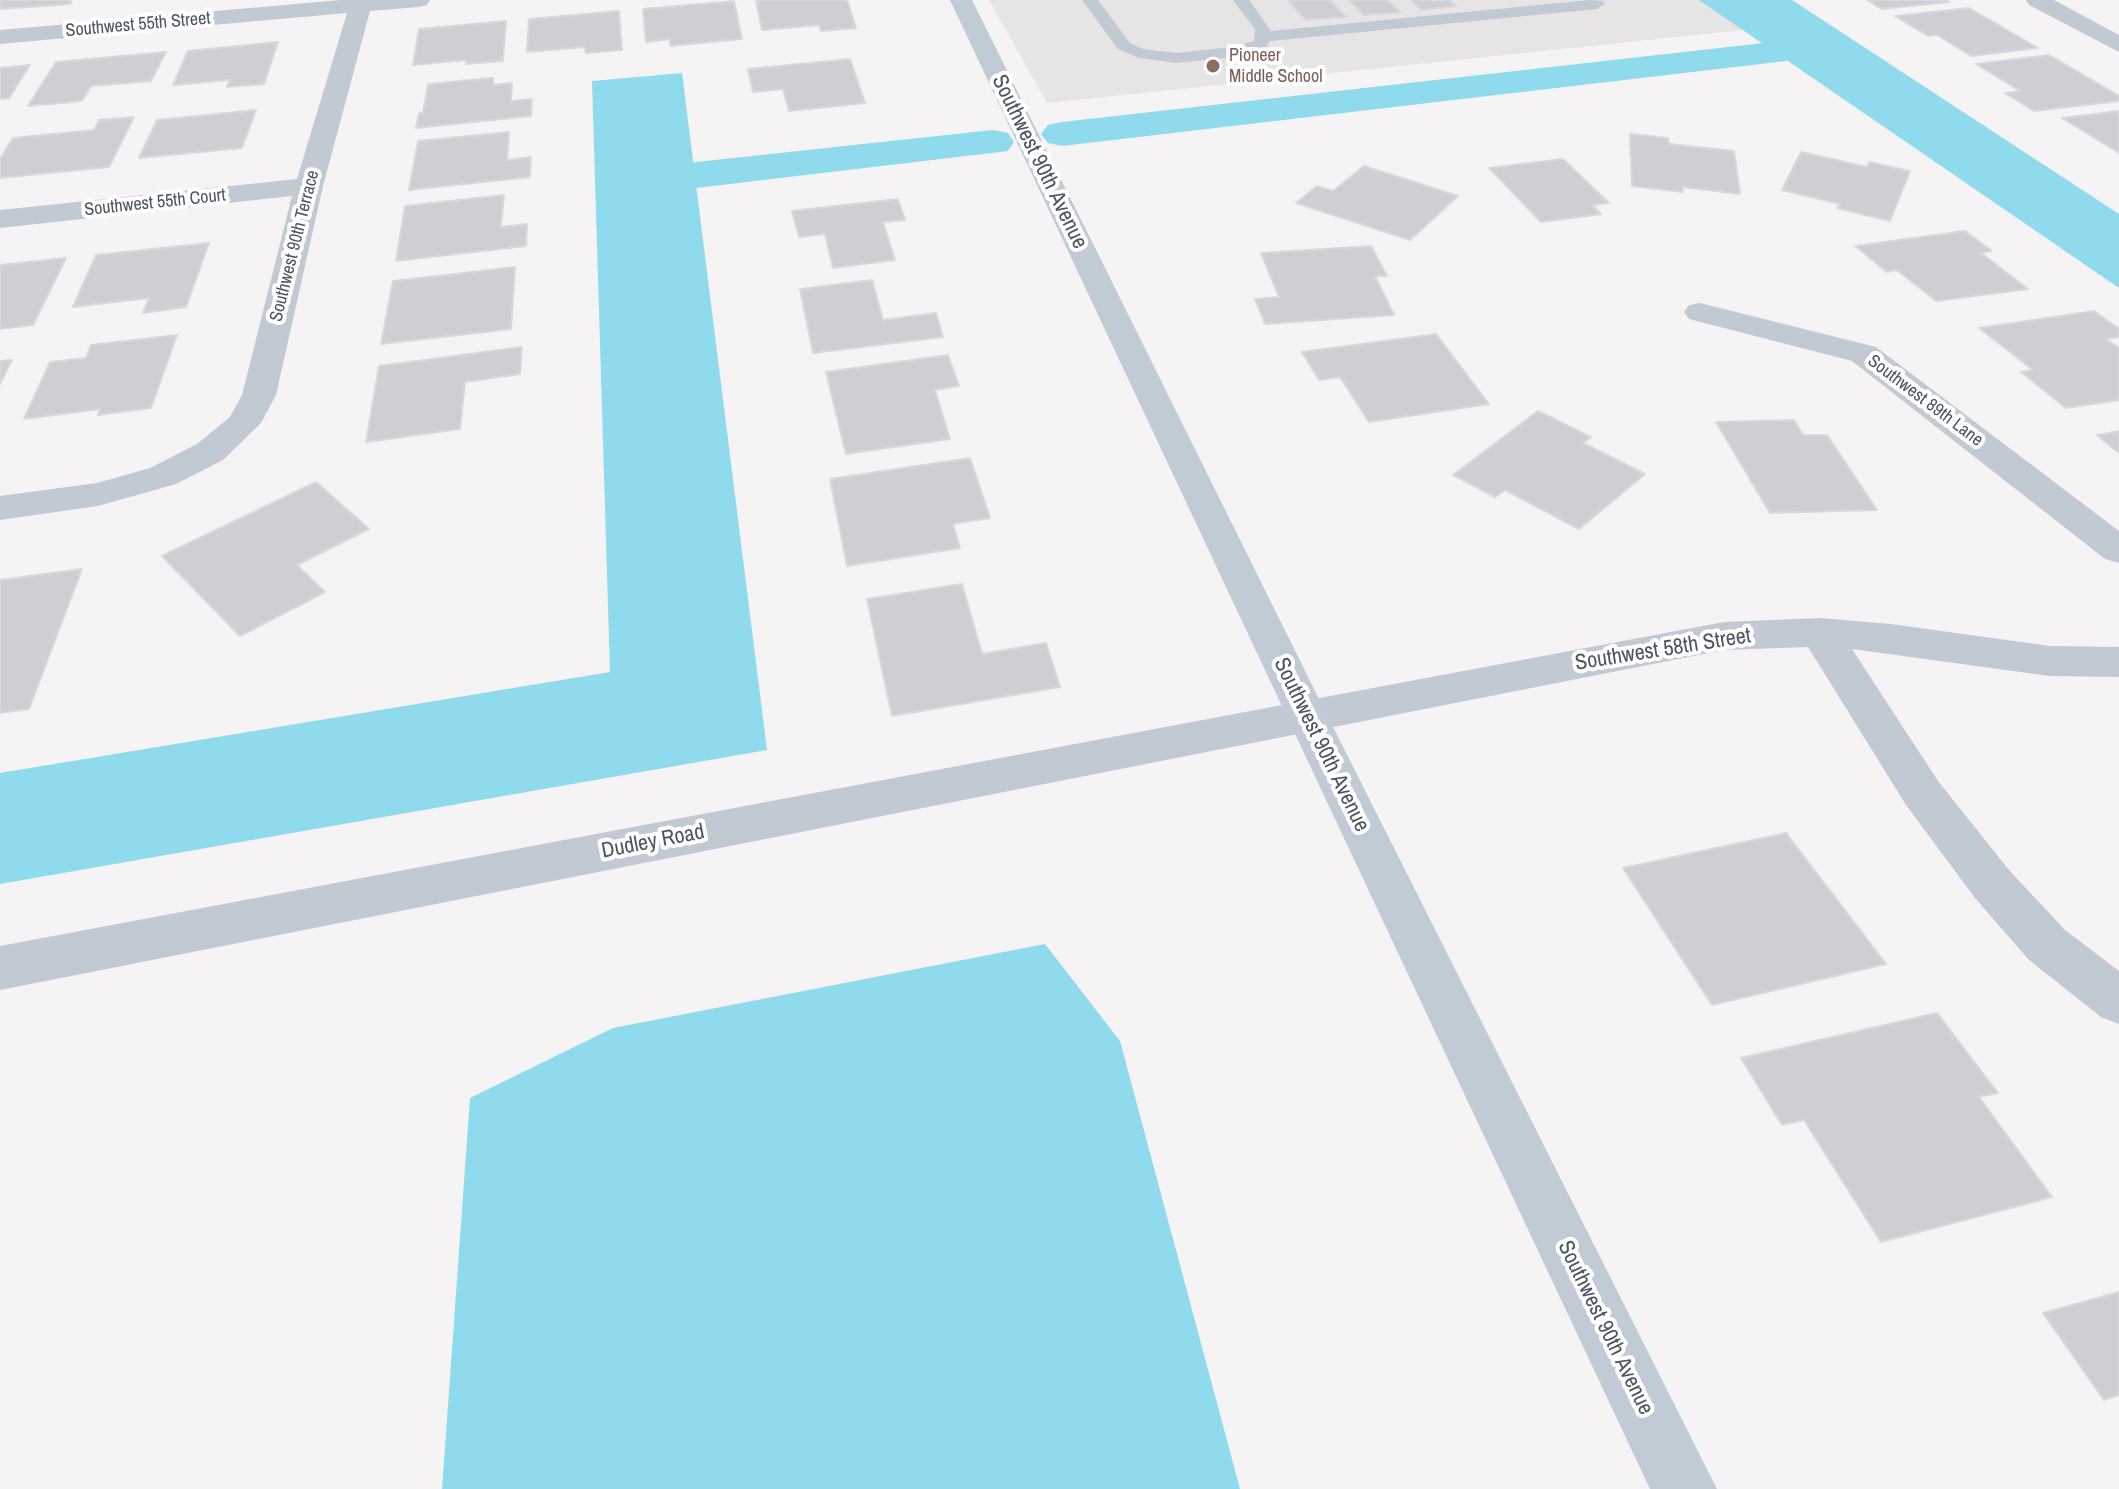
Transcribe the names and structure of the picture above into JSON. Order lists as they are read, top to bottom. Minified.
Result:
{"streets":{"street":["Southwest 55th Street","Southwest 90th Avenue","Southwest 55th Court","Southwest 90th Terrace","Southwest 89th Lane","Southwest 58th Street","Dudley Road"]},"crossings":[["Southwest 55th Street","Southwest 90th Terrace"],["Southwest 90th Avenue","Southwest 58th Street"],["Southwest 90th Avenue","Dudley Road"],["Southwest 55th Court","Southwest 90th Terrace"],["Southwest 58th Street","Dudley Road"]],"places":["Pioneer Middle School"]}
